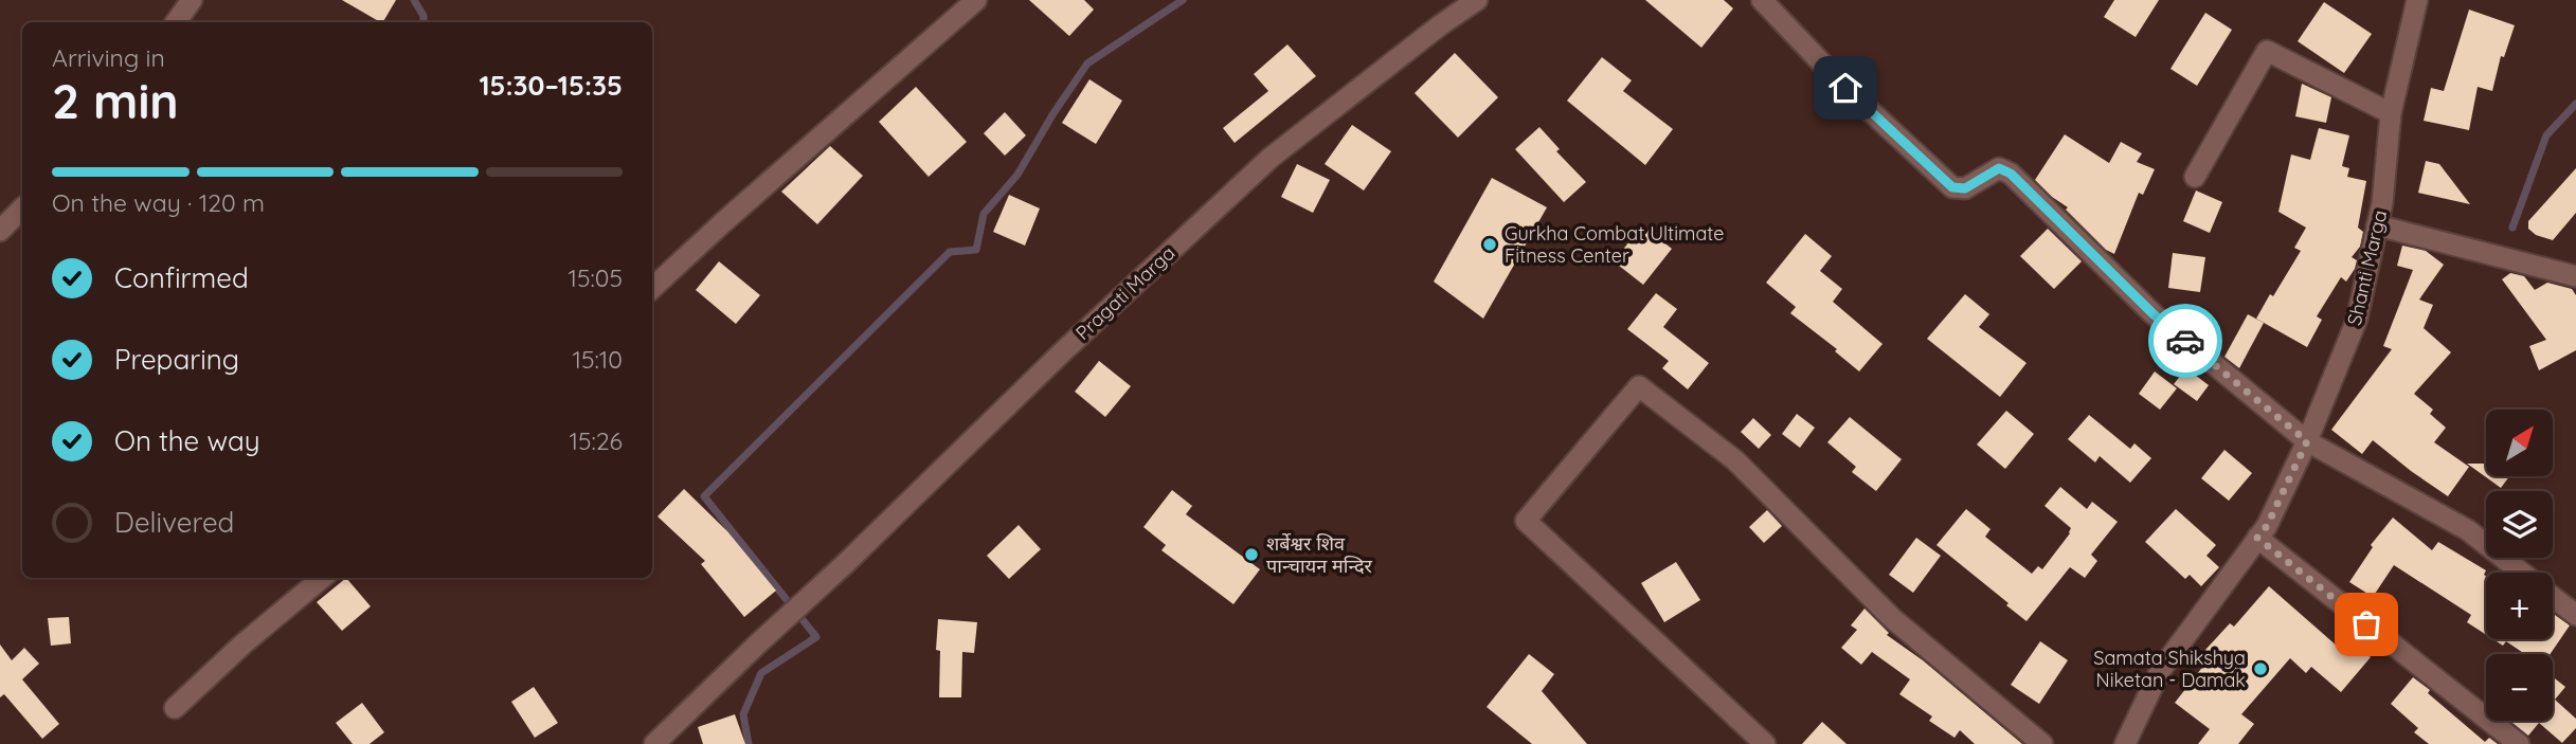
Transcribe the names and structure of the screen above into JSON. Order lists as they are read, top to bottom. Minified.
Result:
{"streets":{"street":["Shanti Marga","Pragati Marga"]},"places":["Gurkha Combat Ultimate Fitness Center","शर्बेश्वर शिव पान्चायन मन्दिर","Samata Shikshya Niketan - Damak"],"north":"top right","page":{"heading":["2 min","Arriving in","15:30–15:35"],"bar":"On the way · 120 m","list":[["Confirmed","15:05"],["Preparing","15:10"],["On the way","15:26"],"Delivered"],"map_buttons":["+","−"]}}
